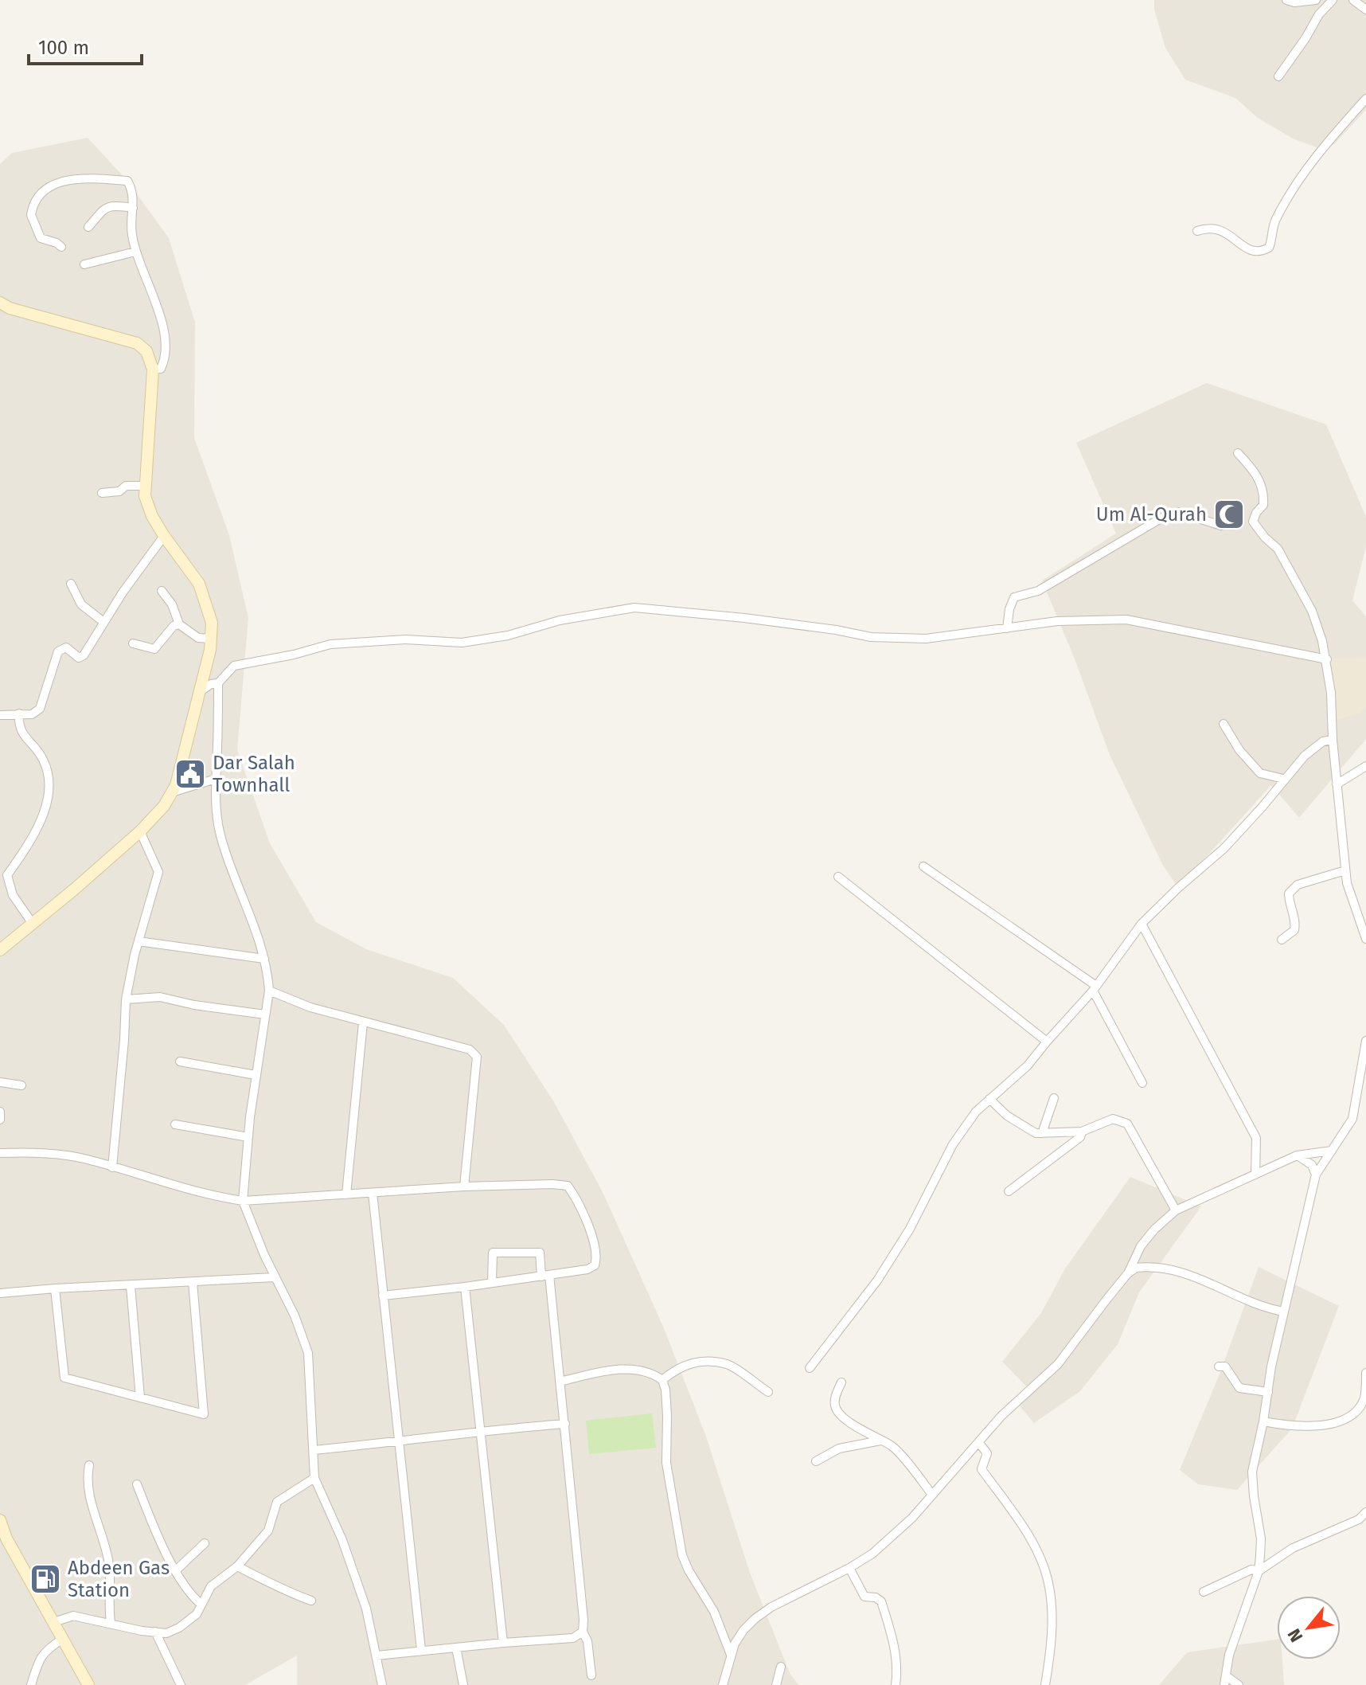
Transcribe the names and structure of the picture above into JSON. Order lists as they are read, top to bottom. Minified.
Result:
{"places":{"mosque":["Um Al-Qurah"],"public building":["Dar Salah Townhall"],"fuel station":["Abdeen Gas Station"]},"scale_bar":"100 m","north":"bottom left"}
